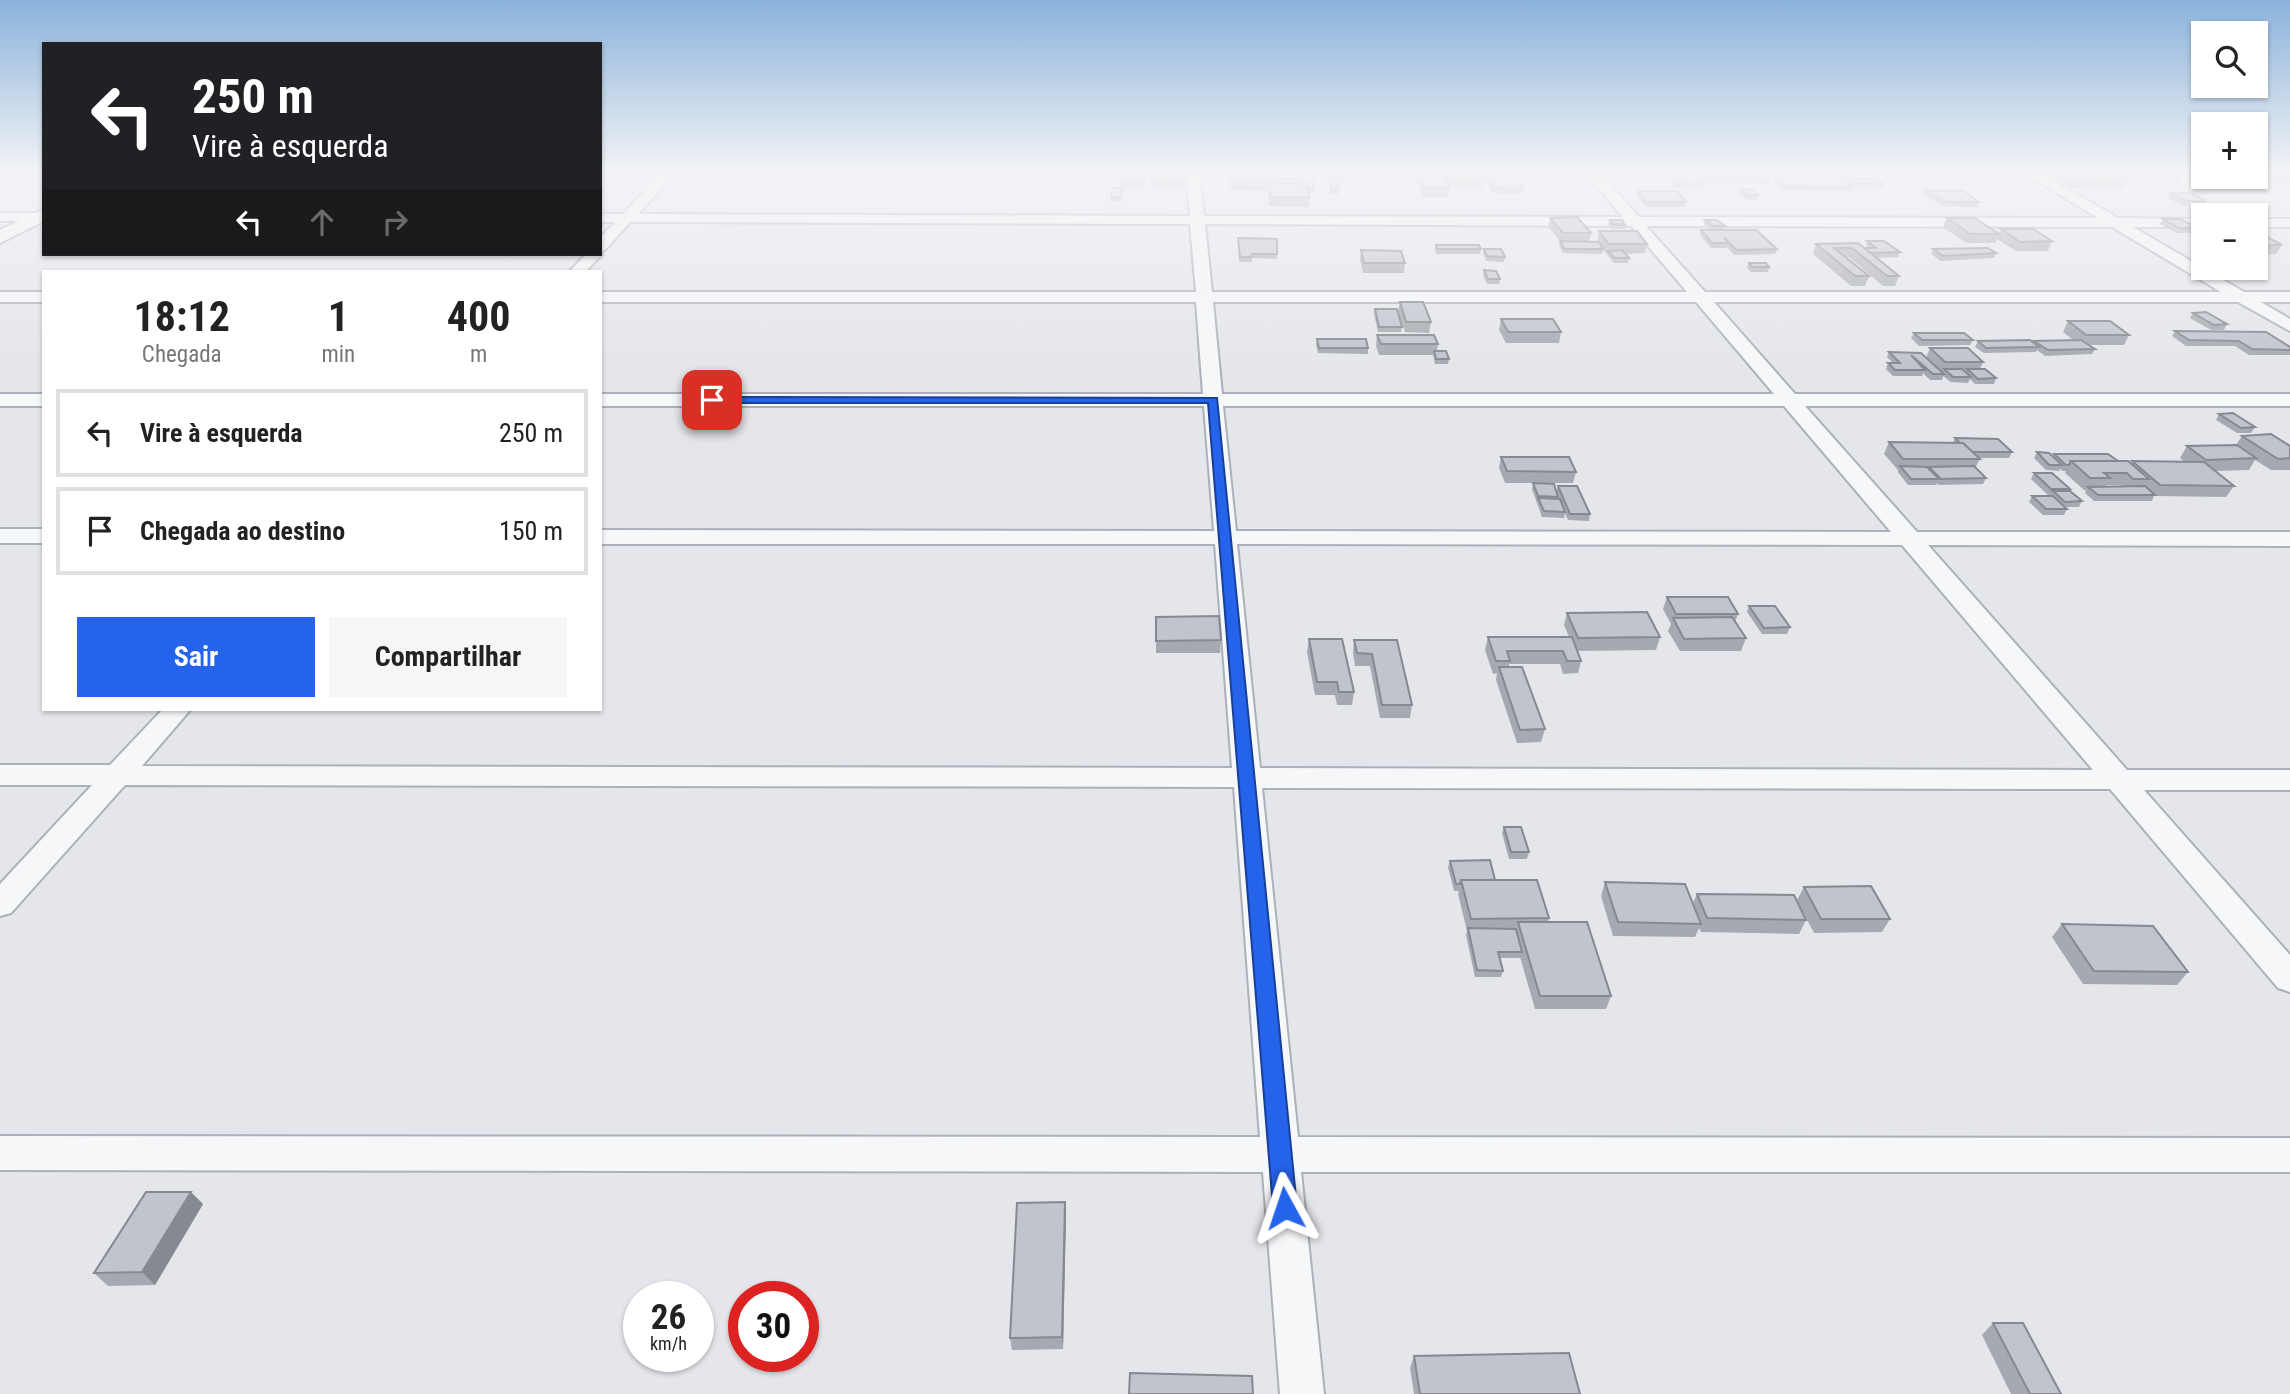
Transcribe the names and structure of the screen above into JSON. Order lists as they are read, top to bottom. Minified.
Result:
{"page":{"map_buttons":["+","−"],"turn":["250 m","Vire à esquerda"],"eta":["18:12","Chegada","1","min","400","m"],"list":[{"name":"Vire à esquerda","value":"250 m"},{"name":"Chegada ao destino","value":"150 m"}],"buttons":["Sair","Compartilhar"],"speed":"26 km/h","limit":"30"}}
